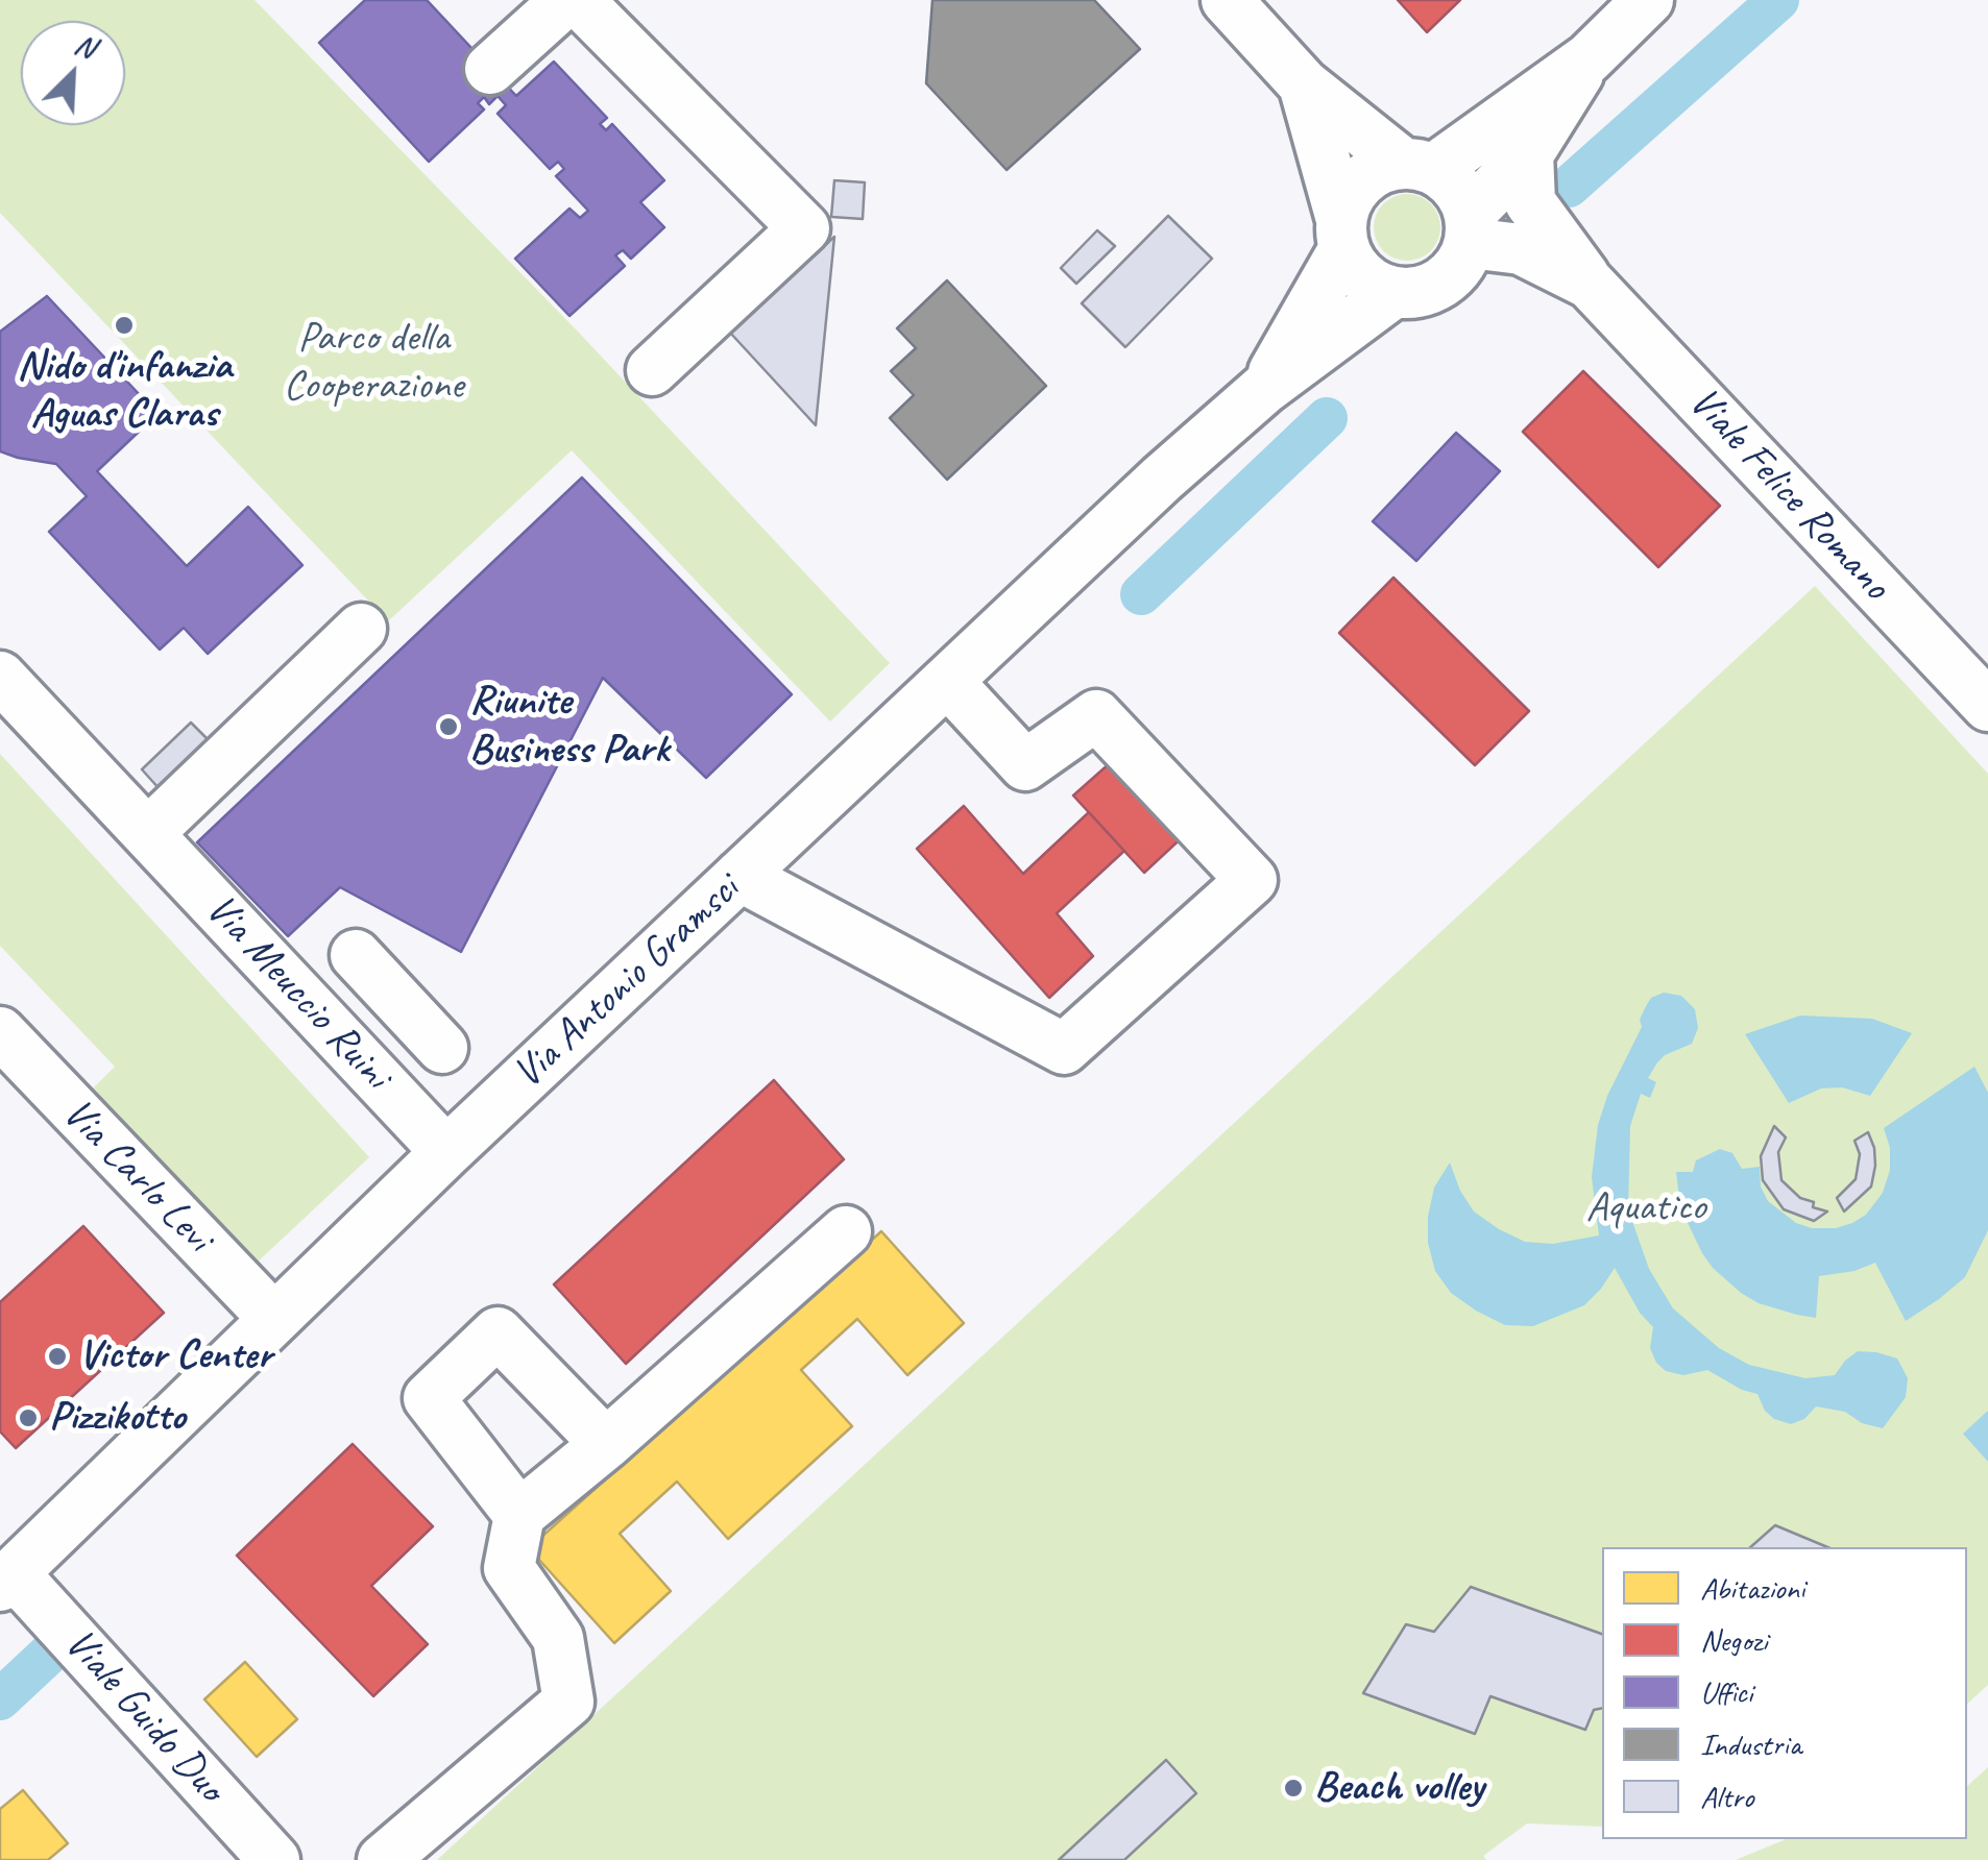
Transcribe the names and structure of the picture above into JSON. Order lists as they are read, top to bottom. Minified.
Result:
{"streets":{"street":["Viale Felice Romano","Via Antonio Gramsci","Via Meuccio Ruini","Via Carlo Levi","Viale Guido Duo"]},"crossings":[["Viale Felice Romano","Via Antonio Gramsci"],["Via Antonio Gramsci","Via Meuccio Ruini"],["Via Antonio Gramsci","Via Carlo Levi"],["Via Antonio Gramsci","Viale Guido Duo"]],"parks":["Parco della Cooperazione","Aquatico"],"places":["Nido d'infanzia Aguas Claras","Riunite Business Park","Victor Center","Pizzikotto","Beach volley"],"legend":["Abitazioni","Negozi","Uffici","Industria","Altro"],"north":"top right"}
